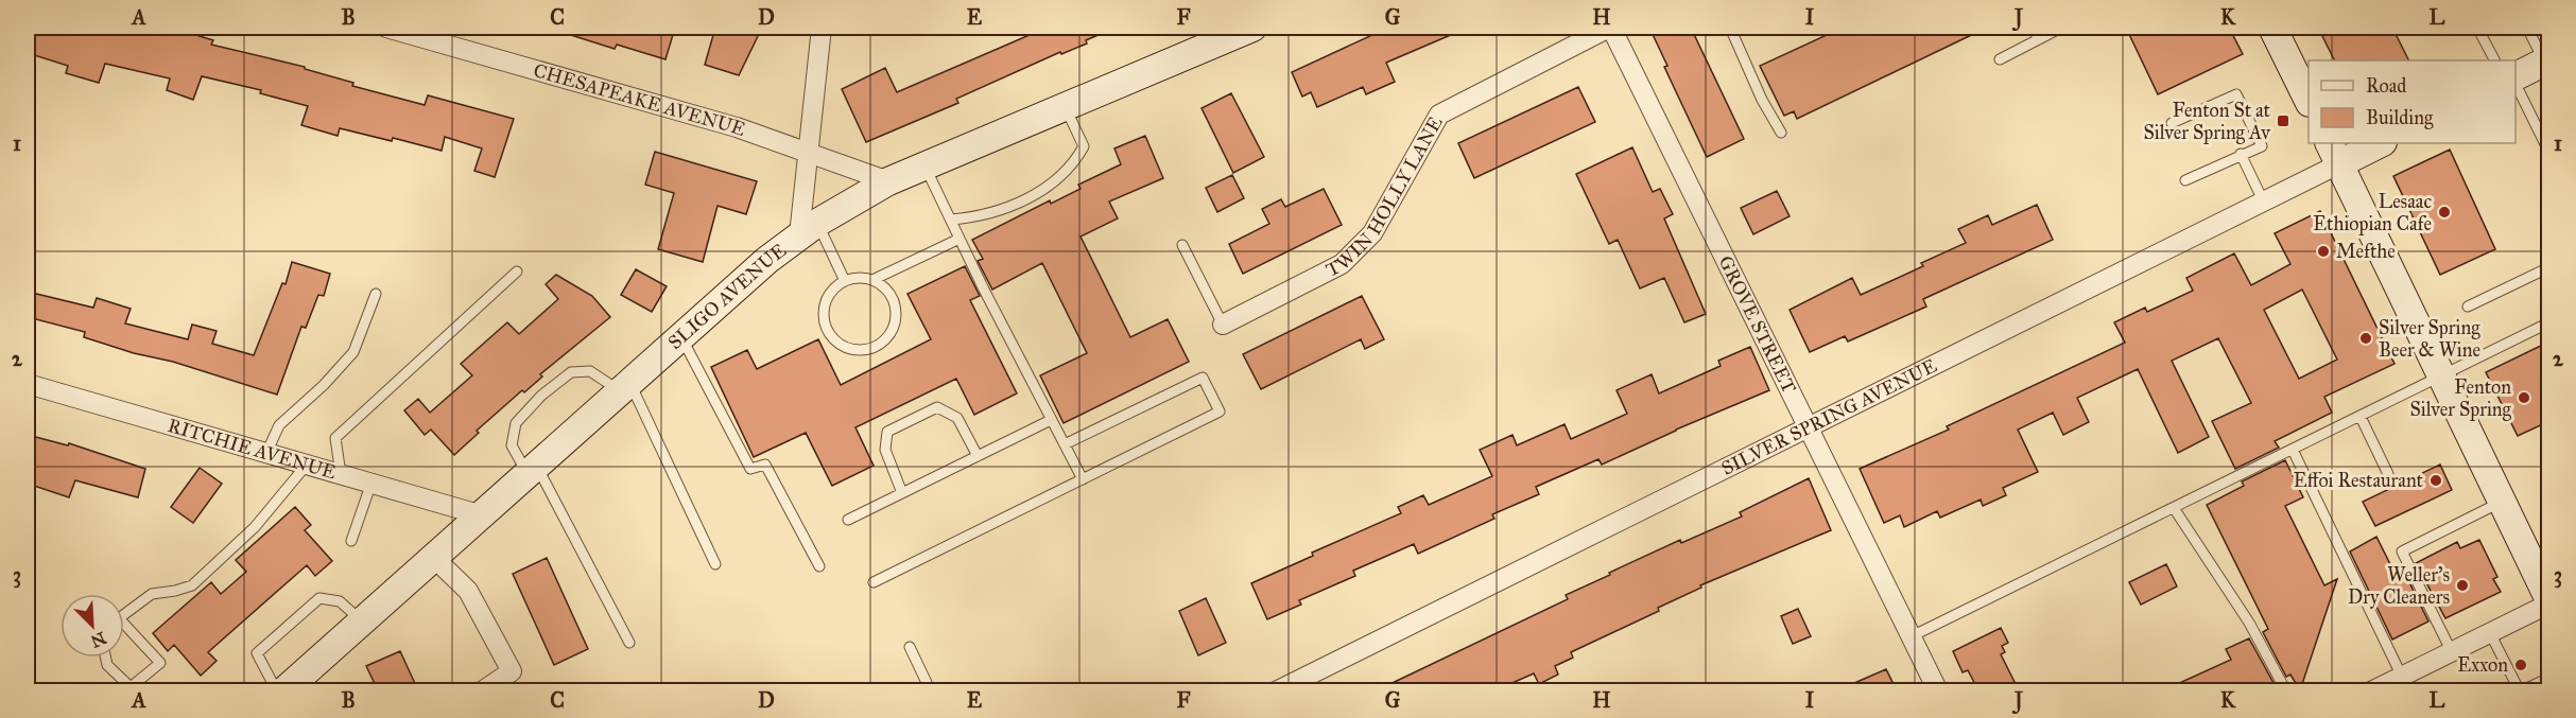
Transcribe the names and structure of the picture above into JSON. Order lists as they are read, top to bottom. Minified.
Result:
{"streets":{"street":["CHESAPEAKE AVENUE","TWIN HOLLY LANE","SLIGO AVENUE","GROVE STREET","SILVER SPRING AVENUE","RITCHIE AVENUE"]},"crossings":[["CHESAPEAKE AVENUE","SLIGO AVENUE"],["TWIN HOLLY LANE","GROVE STREET"],["SLIGO AVENUE","RITCHIE AVENUE"],["GROVE STREET","SILVER SPRING AVENUE"]],"places":{"transit":["Fenton St at Silver Spring Av"],"other":["Lesaac Ethiopian Cafe","Mefthe","Silver Spring Beer & Wine","Fenton Silver Spring","Effoi Restaurant","Weller's Dry Cleaners","Exxon"]},"legend":["Road","Building"],"north":"bottom right","grid":{"columns":["A","B","C","D","E","F","G","H","I","J","K","L"],"rows":["1","2","3"]}}
